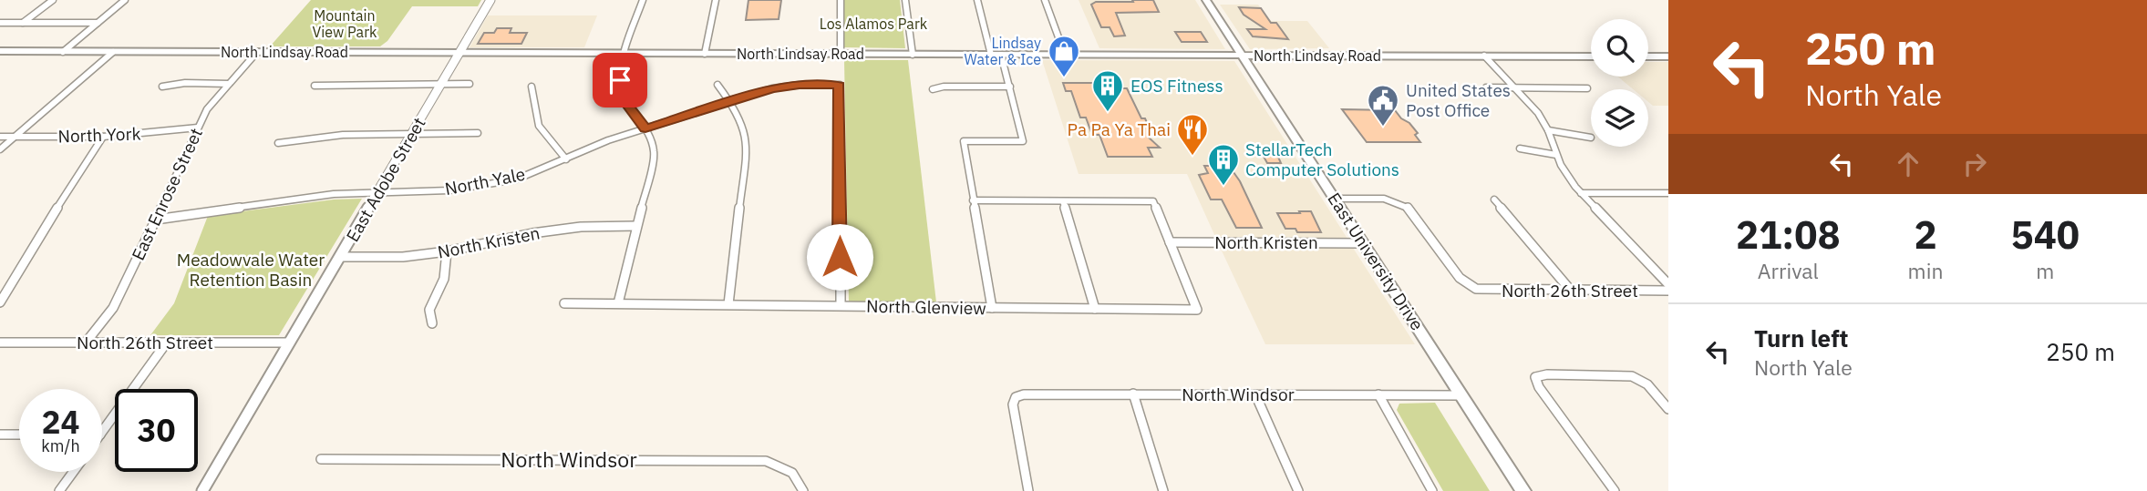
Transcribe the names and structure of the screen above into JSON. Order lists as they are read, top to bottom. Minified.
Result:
{"streets":{"main road":["North Lindsay Road","East University Drive"],"street":["North York","East Adobe Street","North Yale","East Enrose Street","North Kristen","North 26th Street","North Glenview","North Windsor"]},"crossings":[["North Lindsay Road","East Adobe Street"],["North Lindsay Road","East Enrose Street"],["North Lindsay Road","East University Drive"],["North York","East Enrose Street"],["East Adobe Street","North Yale"],["East Adobe Street","North Kristen"],["East Adobe Street","North 26th Street"],["North Yale","East Enrose Street"],["North Yale","North Glenview"],["East Enrose Street","North 26th Street"],["North Kristen","East University Drive"],["North Kristen","North Glenview"],["East University Drive","North 26th Street"],["East University Drive","North Windsor"]],"parks":["Mountain View Park","Los Alamos Park","Meadowvale Water Retention Basin"],"places":{"shop":["Lindsay Water & Ice"],"building":["EOS Fitness","StellarTech Computer Solutions"],"public building":["United States Post Office"],"restaurant":["Pa Pa Ya Thai"]},"page":{"turn":["250 m","North Yale"],"eta":["21:08","Arrival","2","min","540","m"],"list":[{"name":"Turn left","note":"North Yale","value":"250 m"}],"speed":"24 km/h","limit":"30"}}
